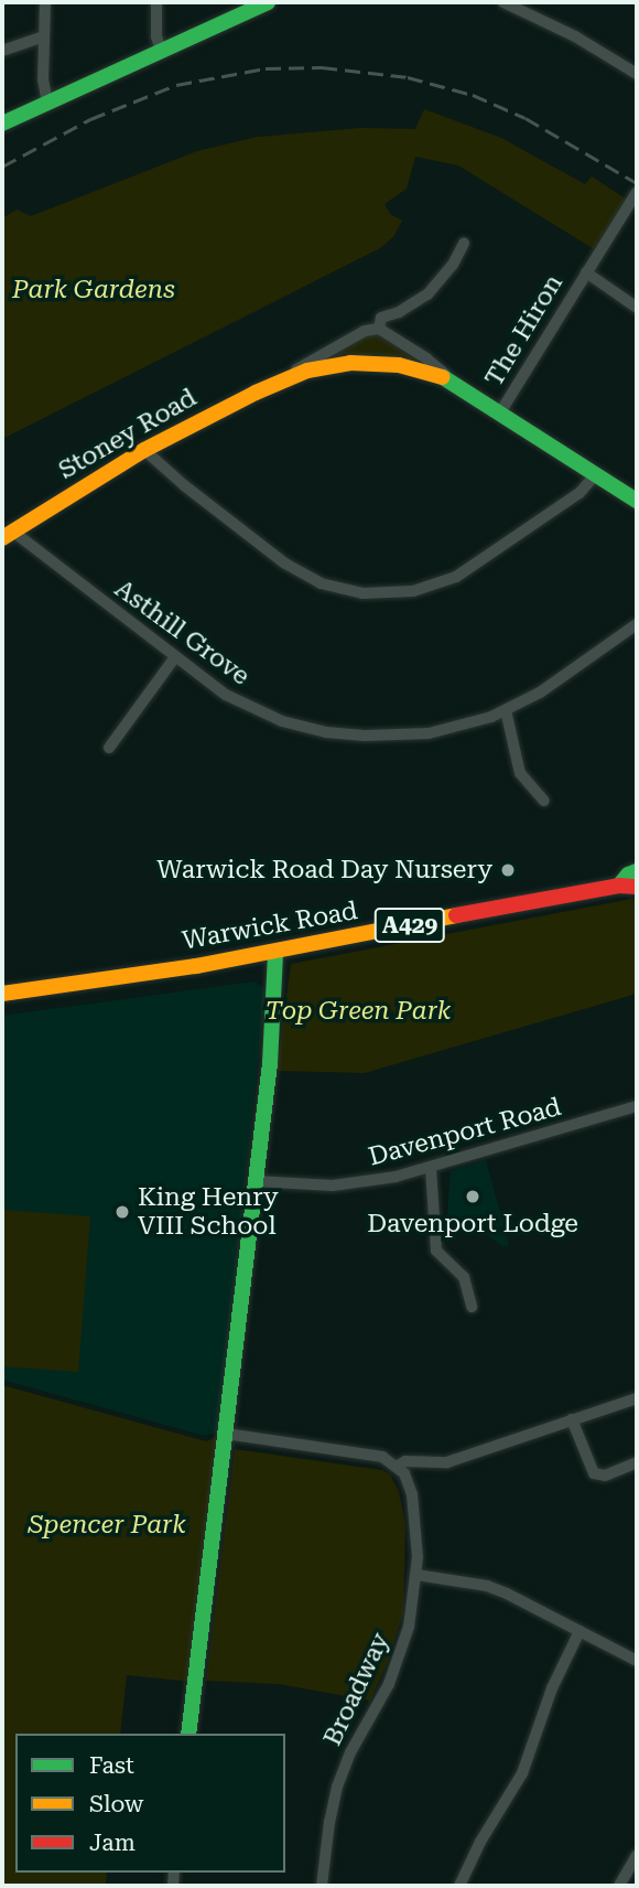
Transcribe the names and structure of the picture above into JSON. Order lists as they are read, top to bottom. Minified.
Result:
{"streets":{"street":["The Hiron","Stoney Road","Asthill Grove","A429","Warwick Road","Davenport Road","Broadway"]},"crossings":[["The Hiron","Stoney Road"],["Stoney Road","Asthill Grove"]],"parks":["Park Gardens","Top Green Park","Spencer Park"],"places":["Warwick Road Day Nursery","Davenport Lodge","King Henry VIII School"],"legend":["Fast","Slow","Jam"]}
